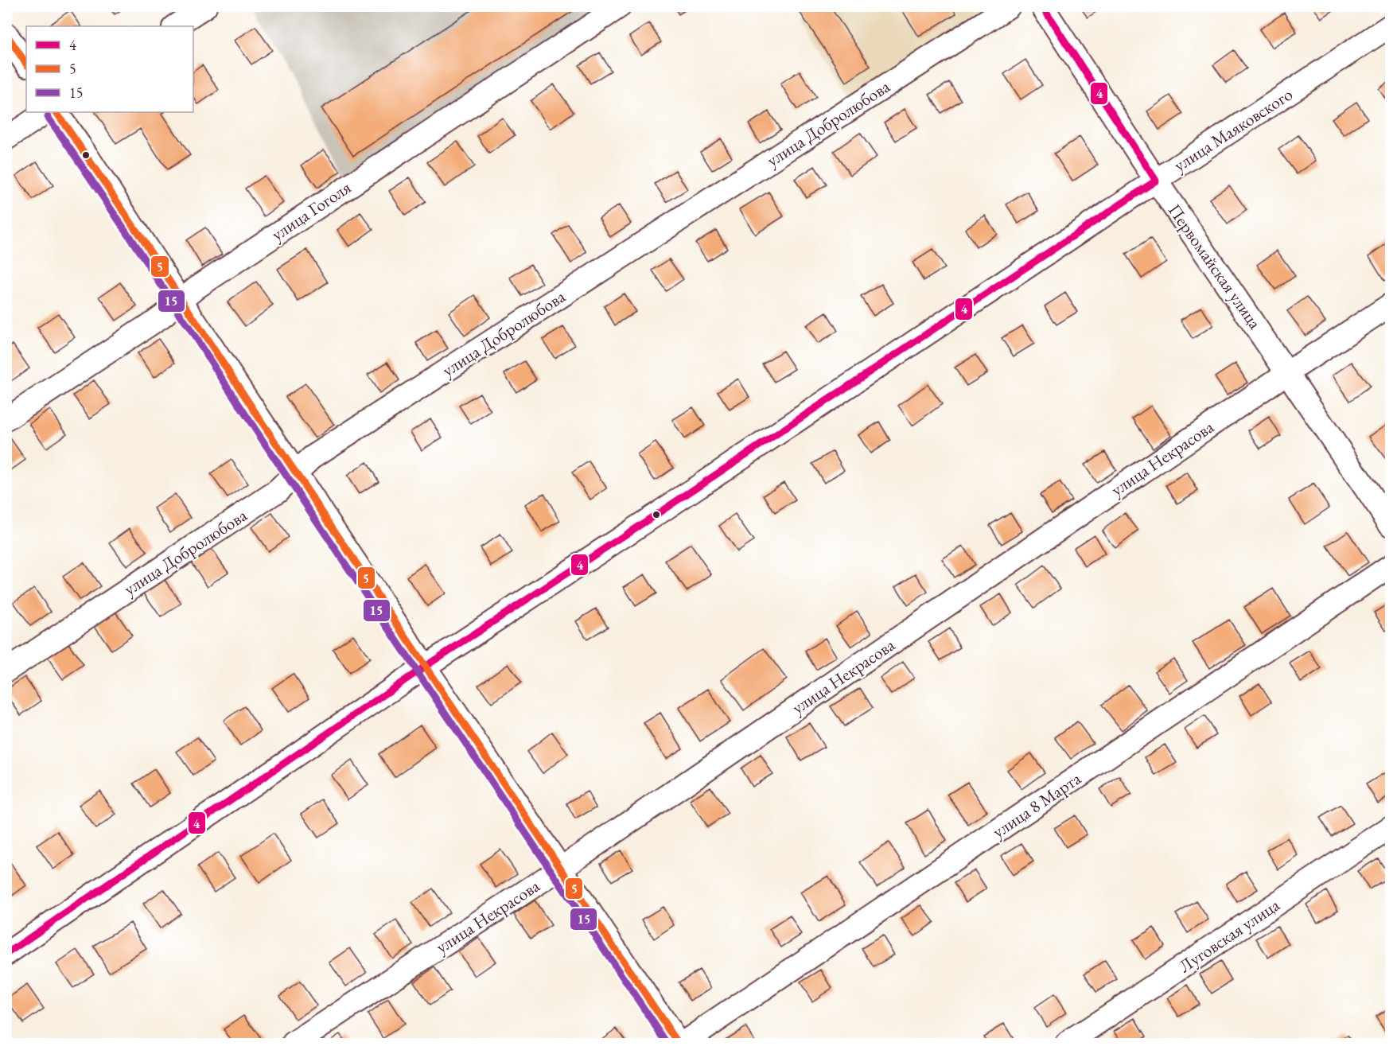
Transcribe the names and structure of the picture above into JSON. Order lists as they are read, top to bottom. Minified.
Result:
{"streets":{"street":["улица Добролюбова","улица Маяковского","улица Гоголя","Первомайская улица","улица Некрасова","улица 8 Марта","Луговская улица"]},"crossings":[["улица Маяковского","Первомайская улица"],["Первомайская улица","улица Некрасова"]],"lines":["transit line 4","transit line 5","transit line 15"],"legend":["4","5","15"]}
